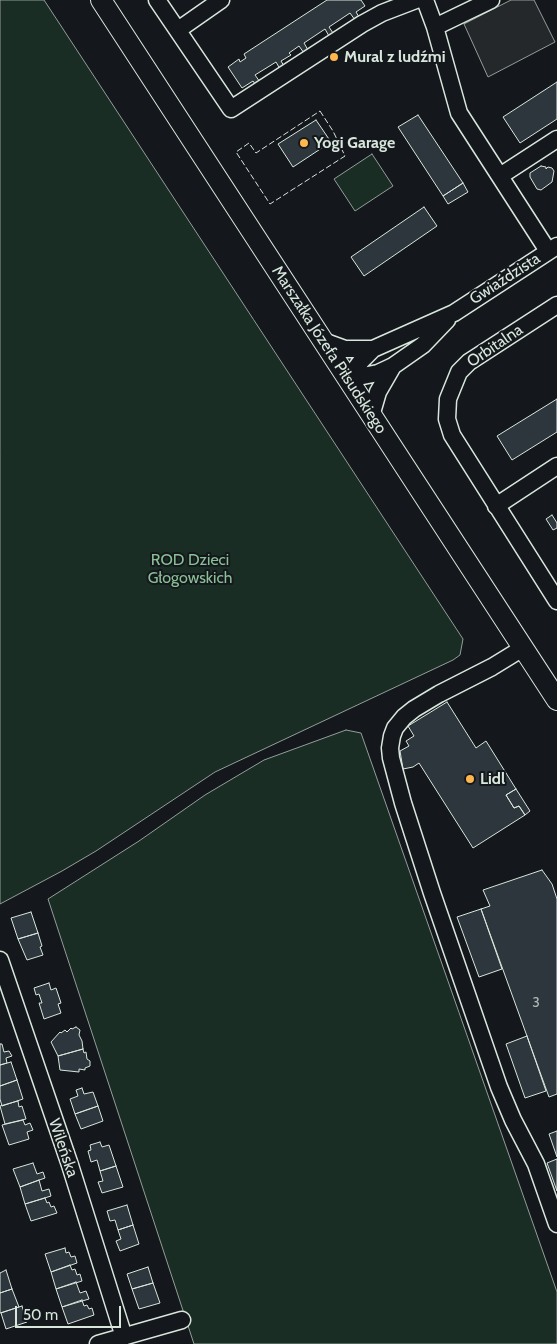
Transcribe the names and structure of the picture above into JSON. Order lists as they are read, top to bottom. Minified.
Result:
{"streets":{"main road":["Marszałka Józefa Piłsudskiego"],"street":["Gwiaździsta","Orbitalna","Wileńska"]},"crossings":[["Gwiaździsta","Marszałka Józefa Piłsudskiego"]],"parks":["ROD Dzieci Głogowskich"],"places":["Mural z ludźmi","Yogi Garage","Lidl"],"house_numbers":["3"],"scale_bar":"50 m"}
